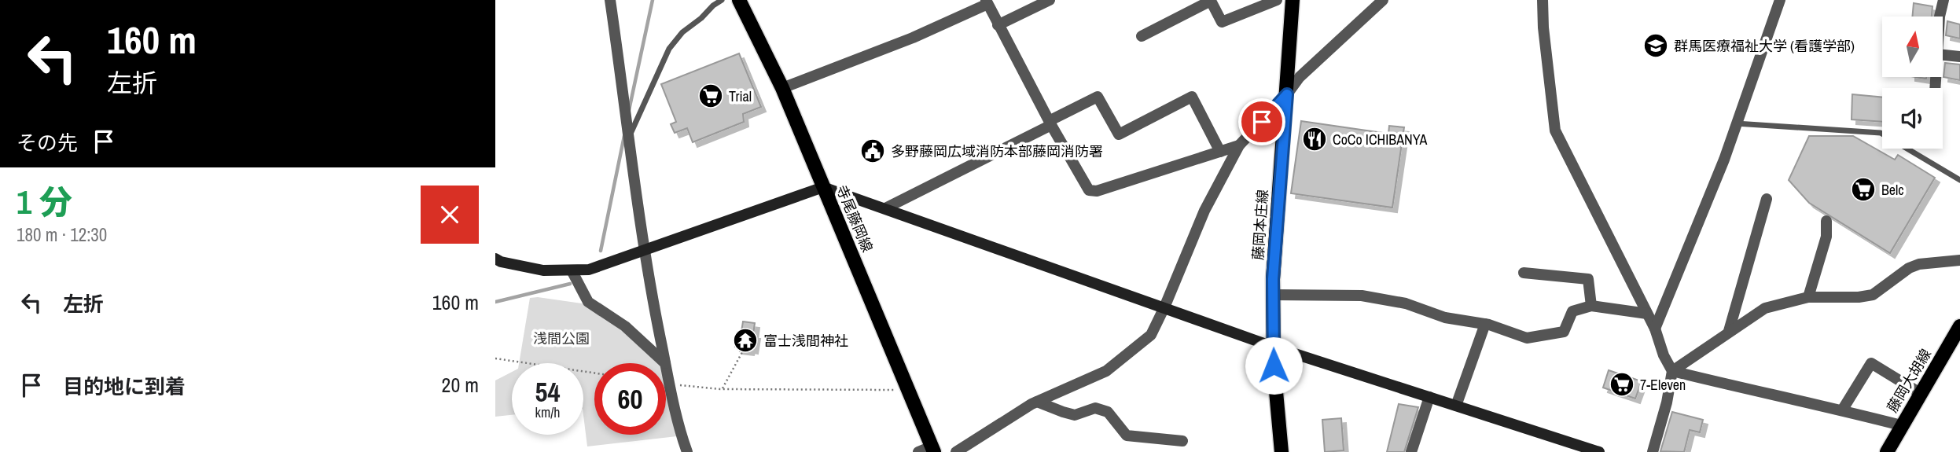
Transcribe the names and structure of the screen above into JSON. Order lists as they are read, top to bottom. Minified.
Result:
{"streets":{"main road":["寺尾藤岡線","藤岡本庄線","藤岡大胡線"]},"parks":["浅間公園"],"places":{"school or university":["群馬医療福祉大学 (看護学部)"],"supermarket":["Trial","Belc","7-Eleven"],"restaurant":["CoCo ICHIBANYA"],"public building":["多野藤岡広域消防本部藤岡消防署"],"temple":["富士浅間神社"]},"north":"top","page":{"turn":["160 m","左折"],"then":"その先","heading":["1 分","180 m · 12:30"],"list":[{"name":"左折","value":"160 m"},{"name":"目的地に到着","value":"20 m"}],"speed":"54 km/h","limit":"60"}}
